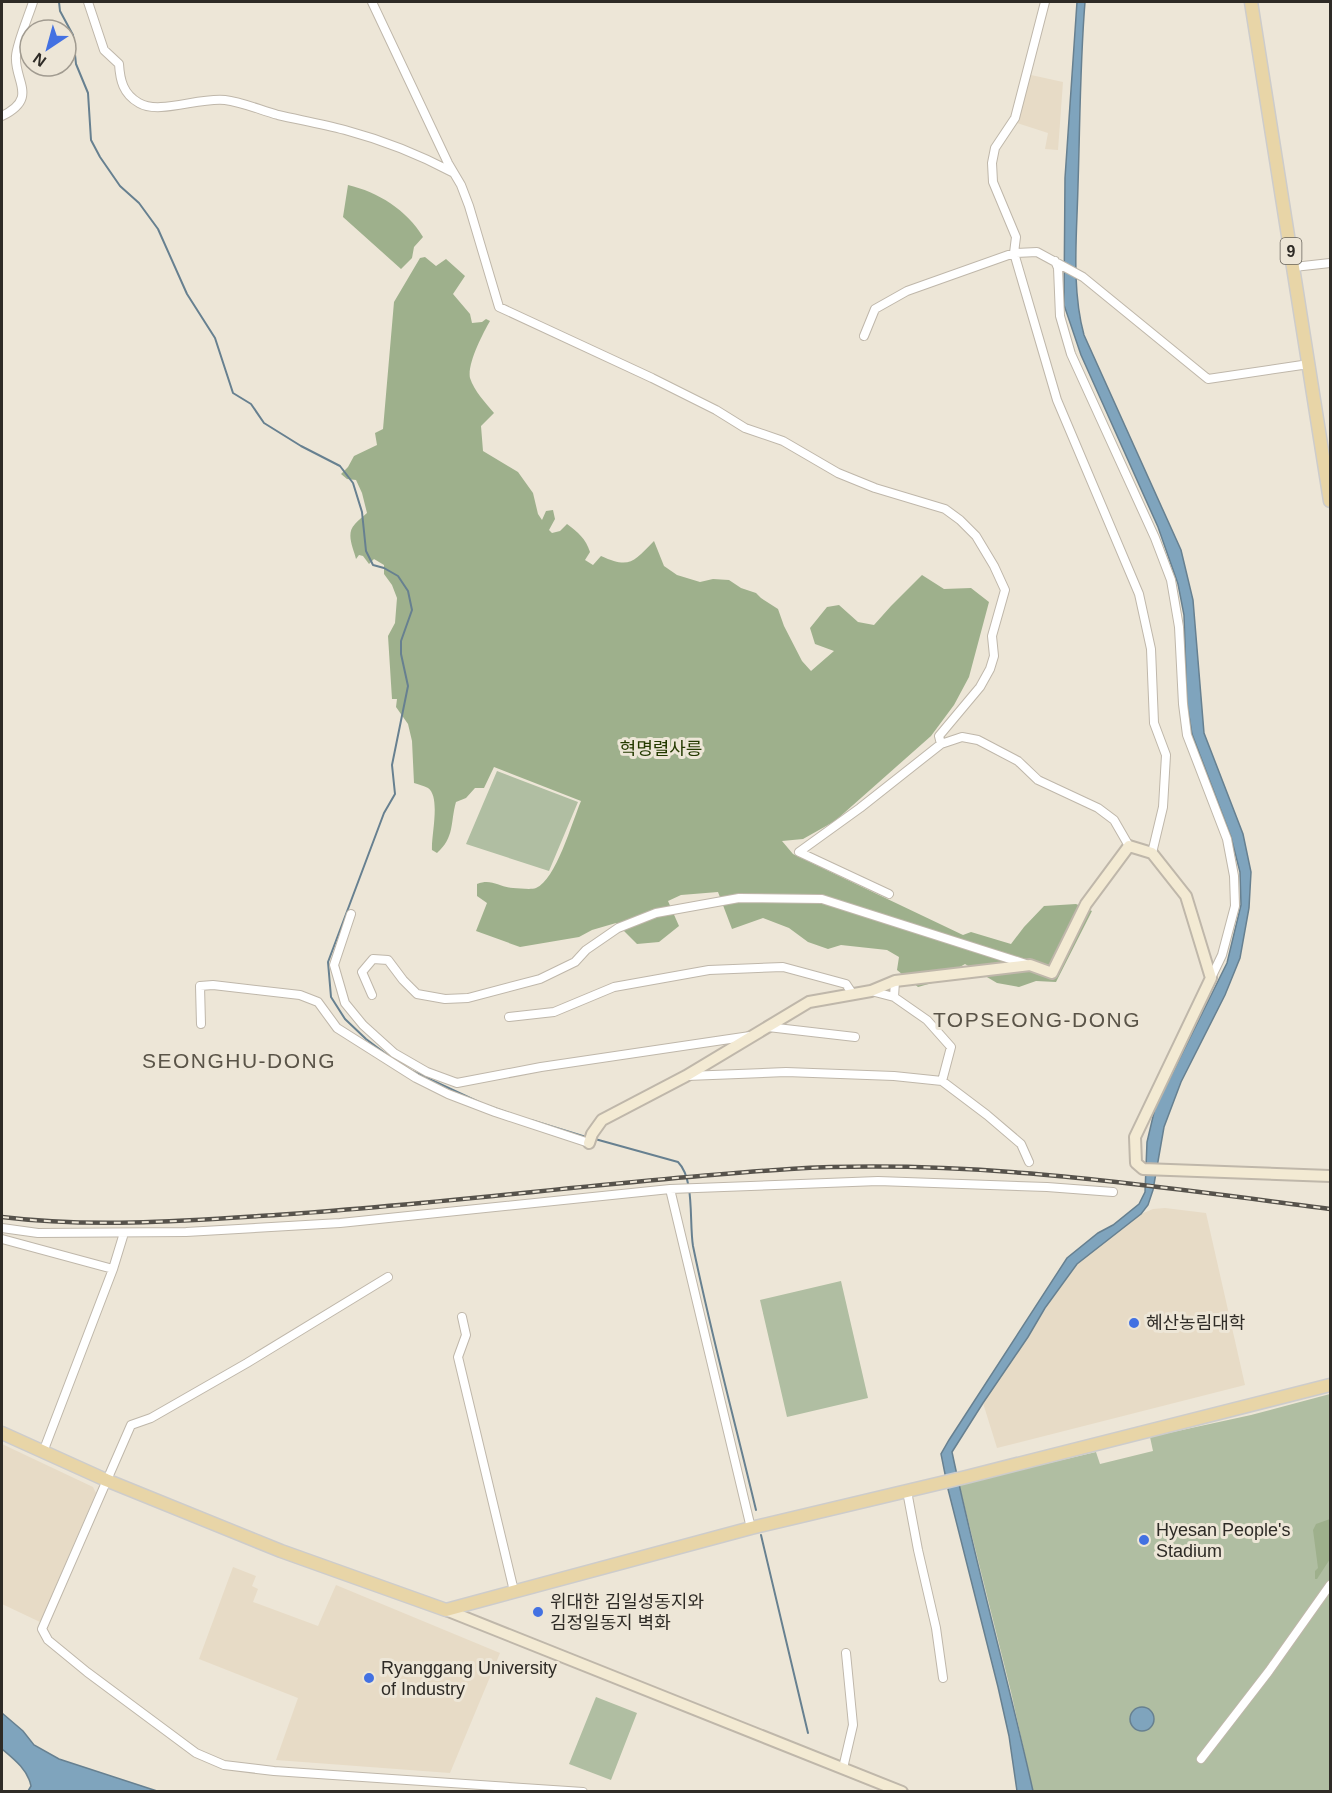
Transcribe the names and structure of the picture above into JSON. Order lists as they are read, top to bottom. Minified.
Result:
{"streets":{"main road":["9"]},"districts":["TOPSEONG-DONG","SEONGHU-DONG"],"parks":["혁명렬사릉"],"places":["혜산농림대학","Hyesan People's Stadium","위대한 김일성동지와 김정일동지 벽화","Ryanggang University of Industry"],"north":"bottom left"}
